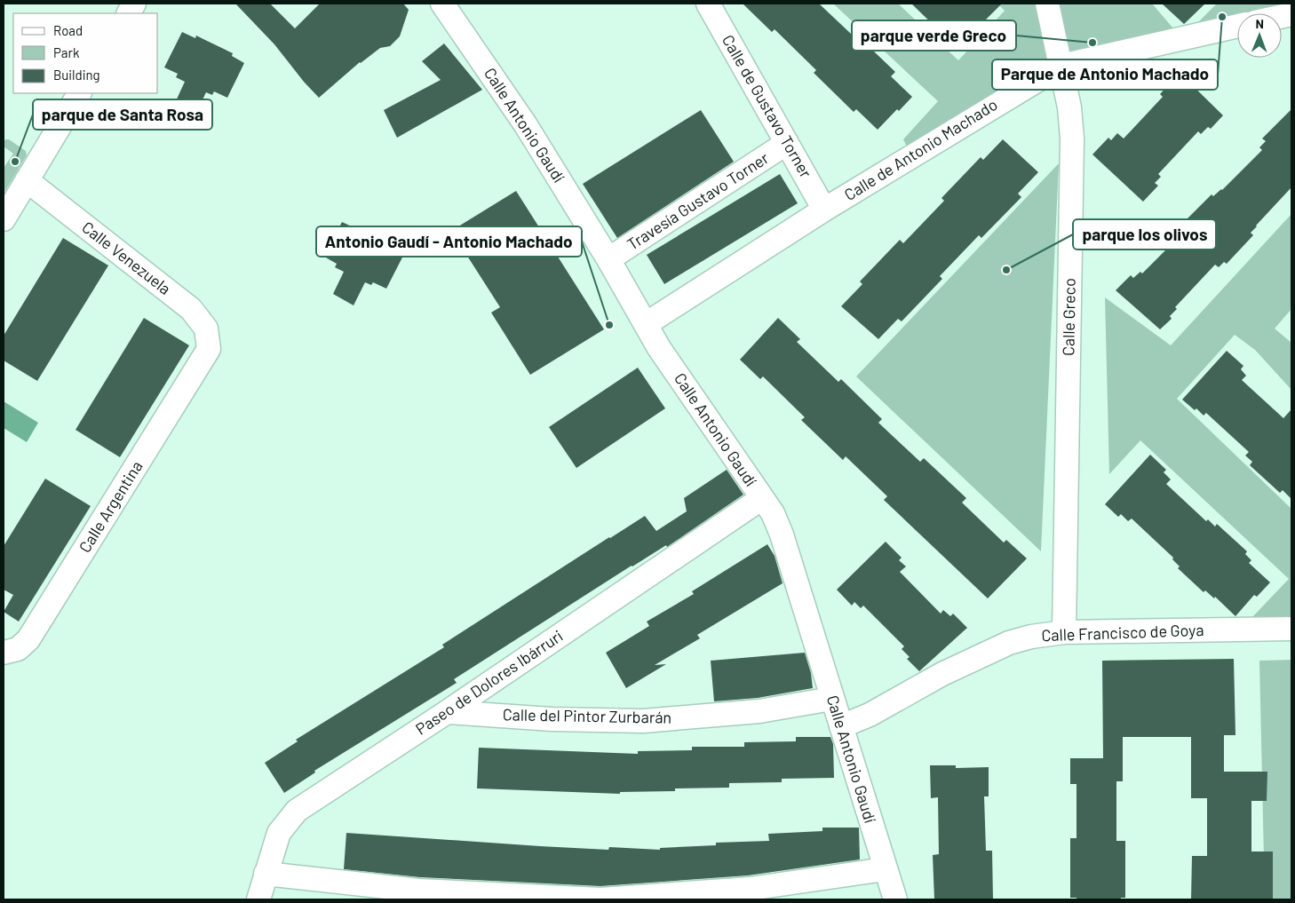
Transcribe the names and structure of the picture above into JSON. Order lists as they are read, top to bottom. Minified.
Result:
{"streets":{"street":["Calle de Gustavo Torner","Calle Antonio Gaudí","Calle de Antonio Machado","Travesía Gustavo Torner","Calle Venezuela","Calle Greco","Calle Argentina","Calle Francisco de Goya","Paseo de Dolores Ibárruri","Calle del Pintor Zurbarán"]},"crossings":[["Calle de Gustavo Torner","Calle de Antonio Machado"],["Calle de Gustavo Torner","Travesía Gustavo Torner"],["Calle Antonio Gaudí","Calle de Antonio Machado"],["Calle Antonio Gaudí","Travesía Gustavo Torner"],["Calle Antonio Gaudí","Calle Francisco de Goya"],["Calle Antonio Gaudí","Paseo de Dolores Ibárruri"],["Calle Antonio Gaudí","Calle del Pintor Zurbarán"],["Calle de Antonio Machado","Calle Greco"],["Calle Venezuela","Calle Argentina"],["Calle Greco","Calle Francisco de Goya"],["Paseo de Dolores Ibárruri","Calle del Pintor Zurbarán"]],"places":["Parque de Antonio Machado","parque verde Greco","parque de Santa Rosa","parque los olivos","Antonio Gaudí - Antonio Machado"],"legend":["Road","Park","Building"],"north":"top"}
